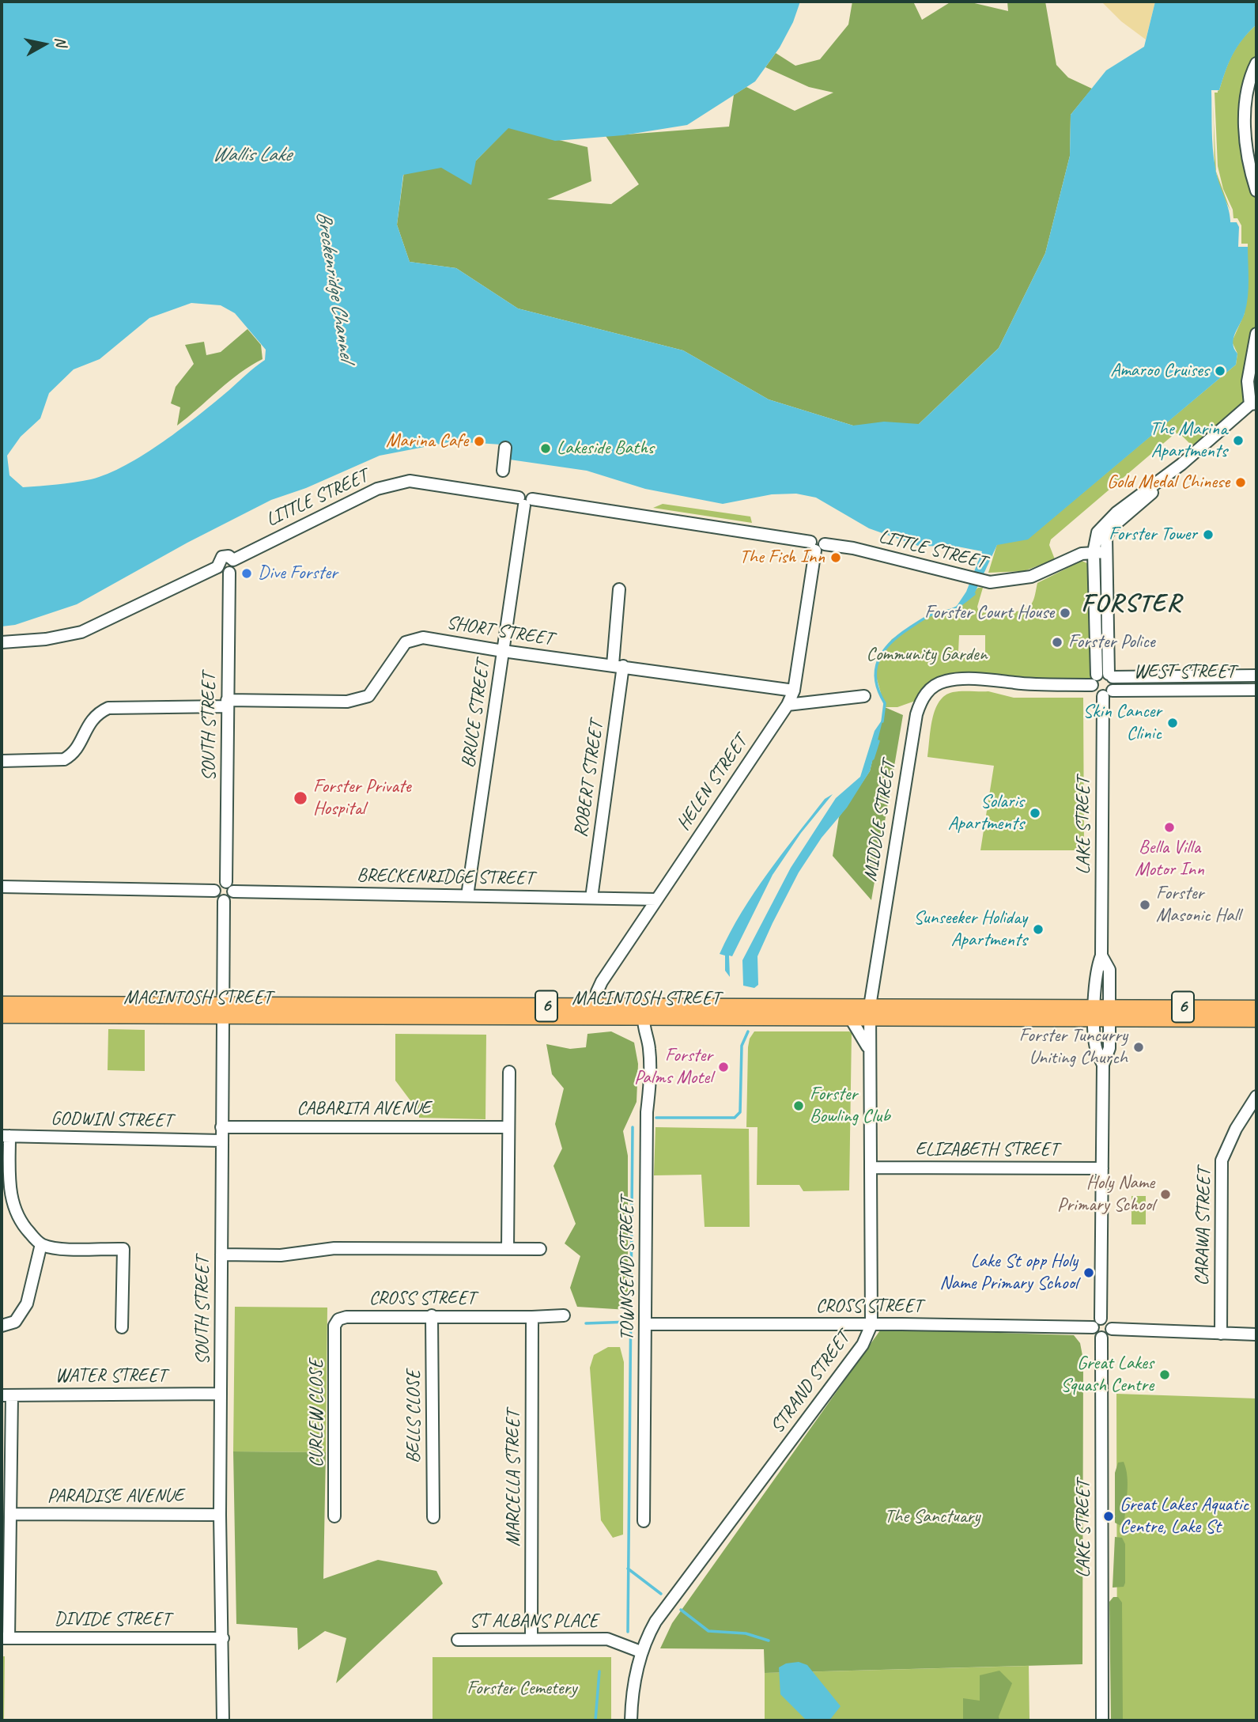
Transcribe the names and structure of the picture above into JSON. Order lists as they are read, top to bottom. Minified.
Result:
{"streets":{"main road":["MACINTOSH STREET","6"],"street":["LITTLE STREET","SHORT STREET","WEST STREET","BRUCE STREET","SOUTH STREET","ROBERT STREET","HELEN STREET","MIDDLE STREET","LAKE STREET","BRECKENRIDGE STREET","CABARITA AVENUE","GODWIN STREET","ELIZABETH STREET","CARAWA STREET","TOWNSEND STREET","CROSS STREET","WATER STREET","STRAND STREET","CURLEW CLOSE","BELLS CLOSE","MARCELLA STREET","PARADISE AVENUE","DIVIDE STREET","ST ALBANS PLACE"]},"crossings":[["LITTLE STREET","BRUCE STREET"],["LITTLE STREET","SOUTH STREET"],["LITTLE STREET","HELEN STREET"],["SHORT STREET","BRUCE STREET"],["SHORT STREET","SOUTH STREET"],["SHORT STREET","ROBERT STREET"],["SHORT STREET","HELEN STREET"],["WEST STREET","MIDDLE STREET"],["WEST STREET","LAKE STREET"],["BRUCE STREET","BRECKENRIDGE STREET"],["SOUTH STREET","BRECKENRIDGE STREET"],["SOUTH STREET","MACINTOSH STREET"],["SOUTH STREET","CABARITA AVENUE"],["SOUTH STREET","GODWIN STREET"],["SOUTH STREET","WATER STREET"],["SOUTH STREET","PARADISE AVENUE"],["SOUTH STREET","DIVIDE STREET"],["ROBERT STREET","BRECKENRIDGE STREET"],["HELEN STREET","BRECKENRIDGE STREET"],["HELEN STREET","MACINTOSH STREET"],["MIDDLE STREET","MACINTOSH STREET"],["MIDDLE STREET","STRAND STREET"],["LAKE STREET","MACINTOSH STREET"],["LAKE STREET","ELIZABETH STREET"],["LAKE STREET","CROSS STREET"],["MACINTOSH STREET","TOWNSEND STREET"],["MACINTOSH STREET","STRAND STREET"],["ELIZABETH STREET","STRAND STREET"],["TOWNSEND STREET","CROSS STREET"],["CROSS STREET","STRAND STREET"],["CROSS STREET","CURLEW CLOSE"],["CROSS STREET","BELLS CLOSE"],["CROSS STREET","MARCELLA STREET"],["STRAND STREET","ST ALBANS PLACE"],["MARCELLA STREET","ST ALBANS PLACE"]],"districts":["FORSTER"],"water":["Wallis Lake","Breckenridge Channel"],"parks":["Community Garden","The Sanctuary","Forster Cemetery"],"places":["Amaroo Cruises","The Marina Apartments","Marina Cafe","Lakeside Baths","Gold Medal Chinese","Forster Tower","The Fish Inn","Dive Forster","Forster Court House","Forster Police","Skin Cancer Clinic","Forster Private Hospital","Solaris Apartments","Bella Villa Motor Inn","Forster Masonic Hall","Sunseeker Holiday Apartments","Forster Tuncurry Uniting Church","Forster Palms Motel","Forster Bowling Club","Holy Name Primary School","Lake St opp Holy Name Primary School","Great Lakes Squash Centre","Great Lakes Aquatic Centre, Lake St"],"north":"right"}
